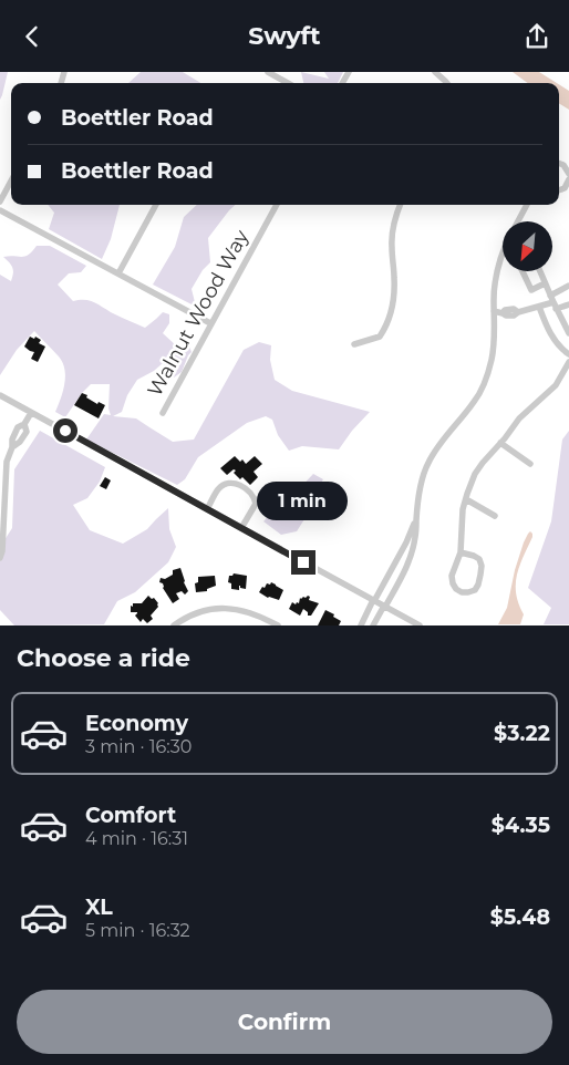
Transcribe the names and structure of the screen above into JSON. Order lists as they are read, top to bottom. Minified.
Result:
{"streets":{"street":["Walnut Wood Way"]},"north":"bottom left","page":{"header":"Swyft","banner":["Boettler Road","Boettler Road"],"bubble":"1 min","heading":"Choose a ride","list":[{"name":"Economy","note":"3 min · 16:30","value":"$3.22"},{"name":"Comfort","note":"4 min · 16:31","value":"$4.35"},{"name":"XL","note":"5 min · 16:32","value":"$5.48"}],"buttons":"Confirm"}}
